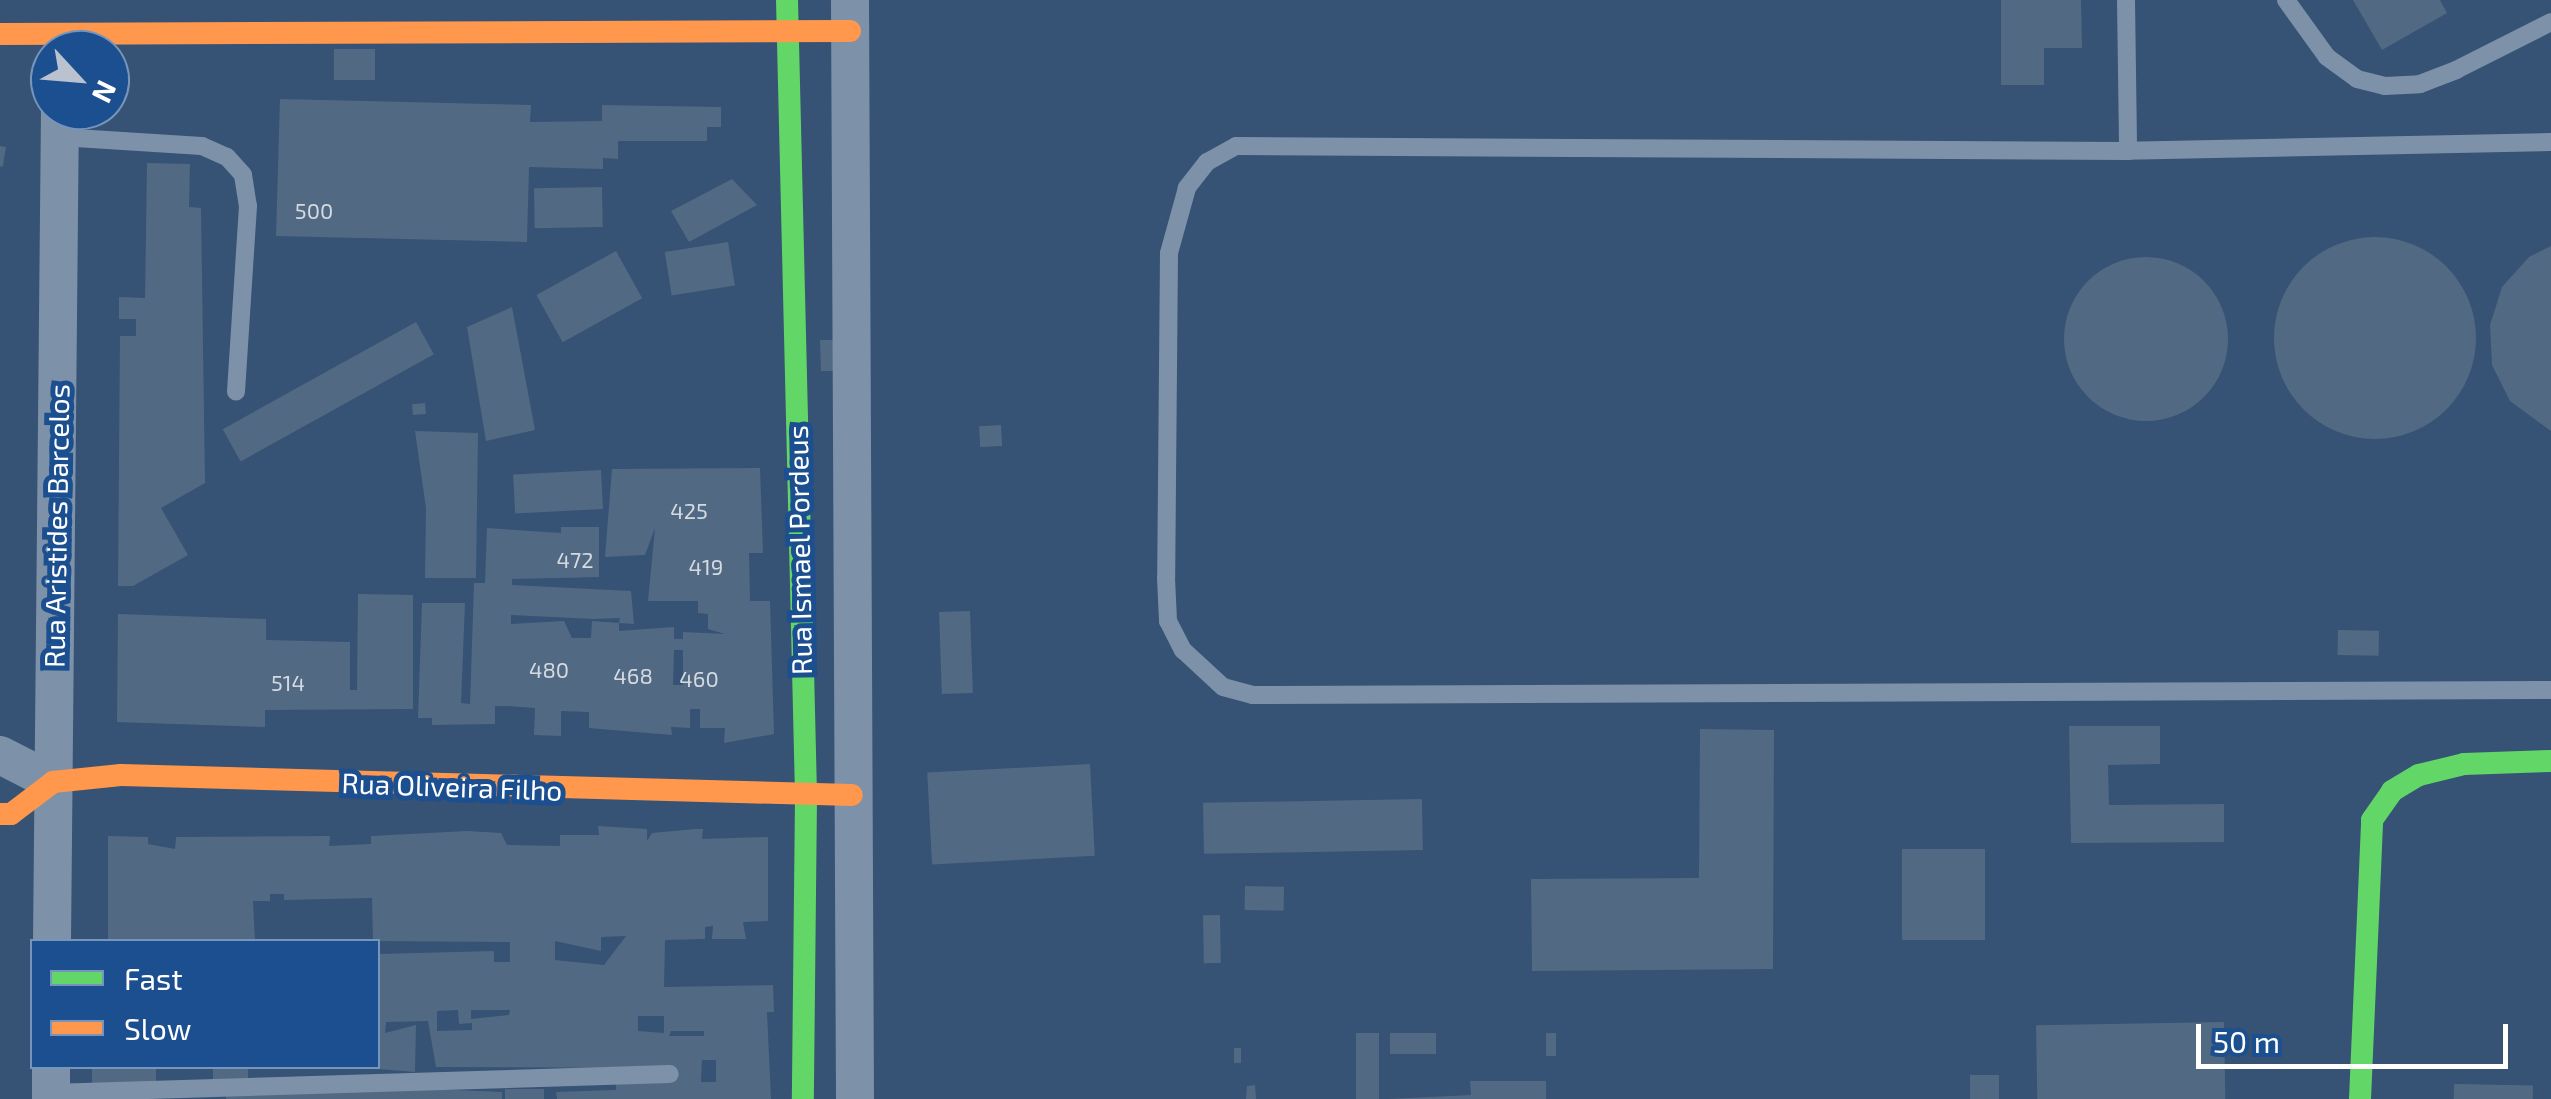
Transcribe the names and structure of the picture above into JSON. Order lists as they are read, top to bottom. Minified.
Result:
{"streets":{"street":["Rua Aristides Barcelos","Rua Ismael Pordeus","Rua Oliveira Filho"]},"crossings":[["Rua Aristides Barcelos","Rua Oliveira Filho"],["Rua Ismael Pordeus","Rua Oliveira Filho"]],"house_numbers":["500","425","472","419","480","468","460","514"],"legend":["Fast","Slow"],"scale_bar":"50 m","north":"bottom right"}
